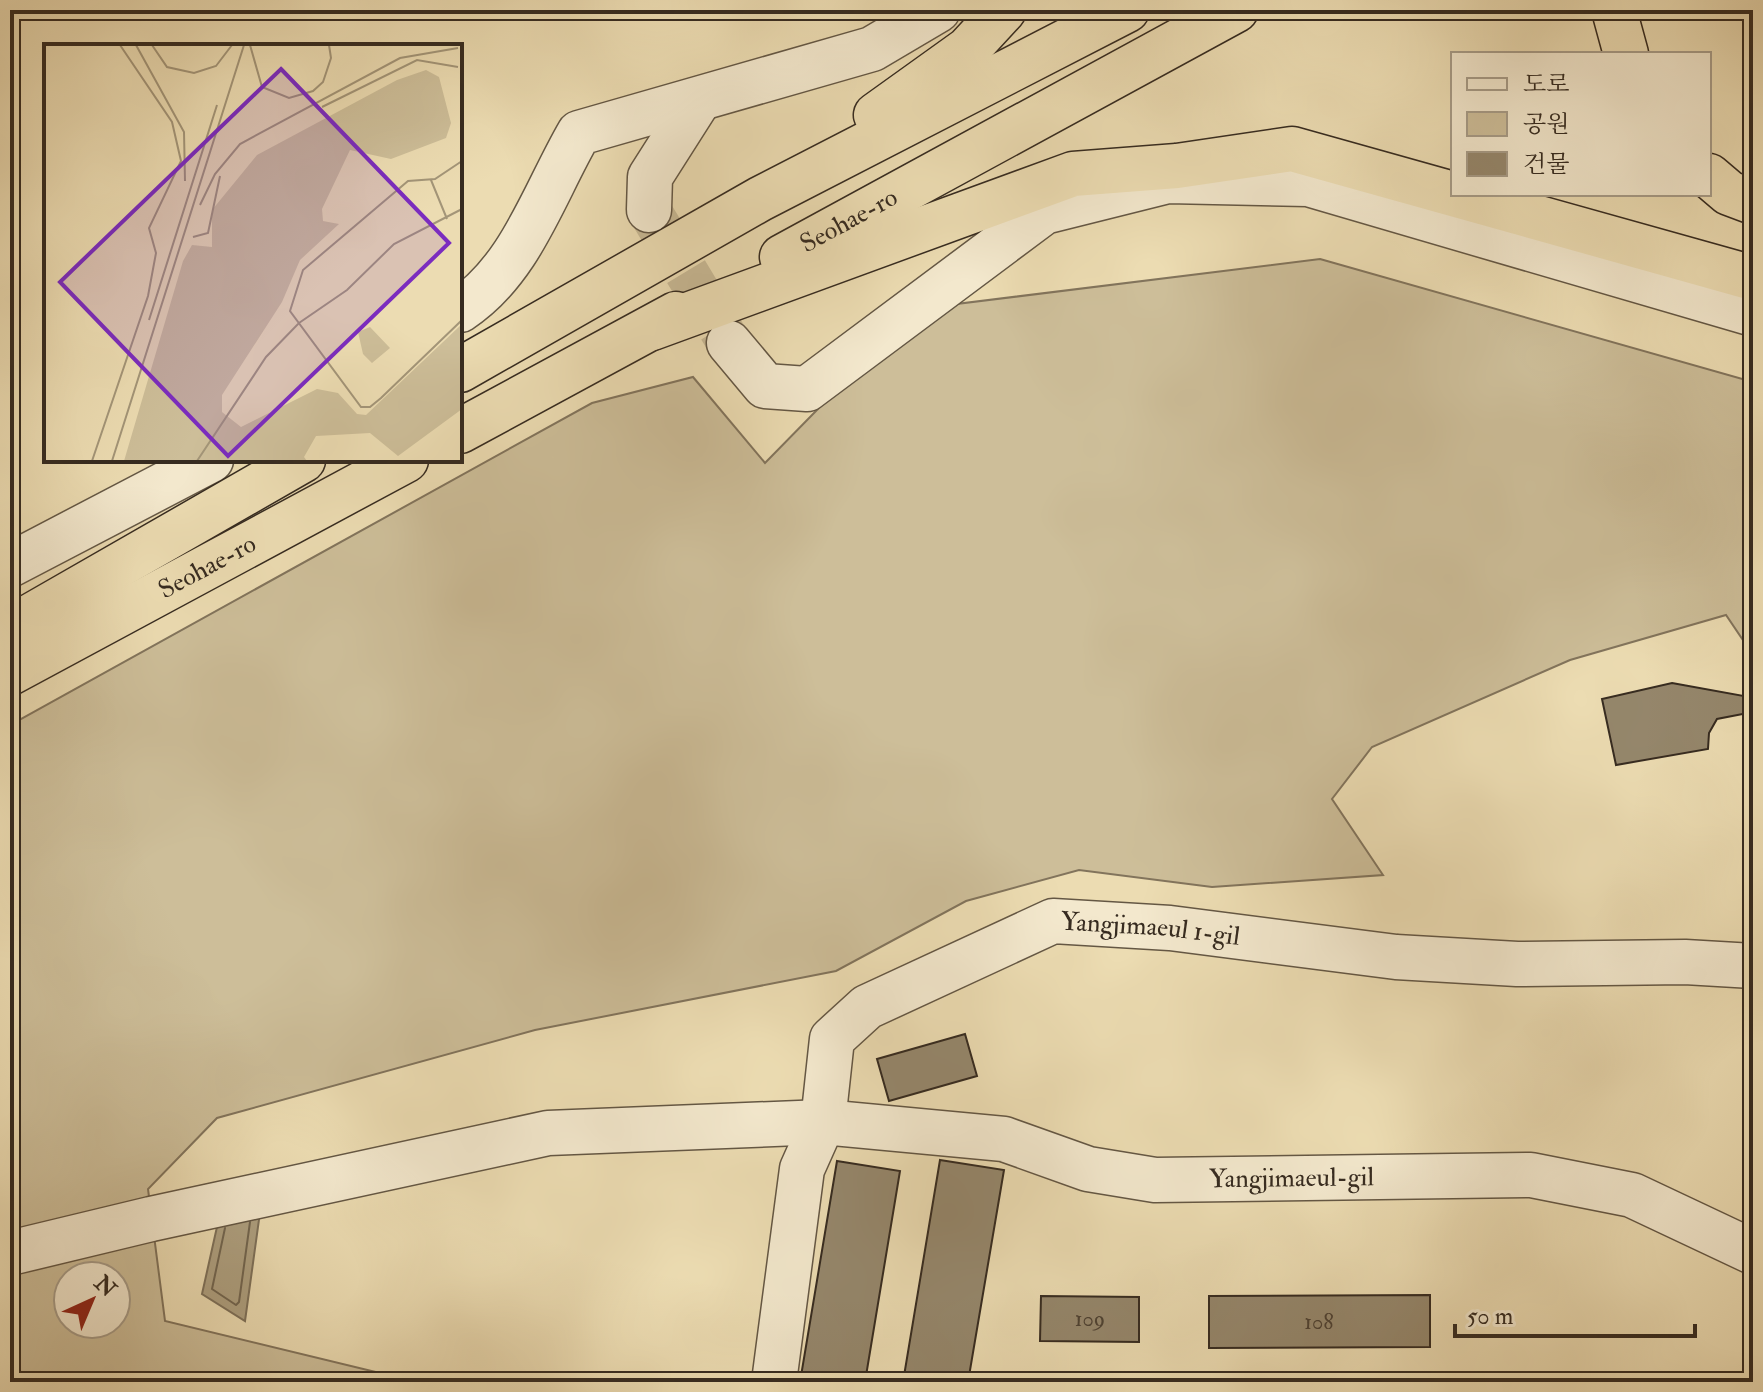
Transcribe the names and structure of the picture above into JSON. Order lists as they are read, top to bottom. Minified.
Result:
{"streets":{"highway":["Seohae-ro"],"street":["Yangjimaeul 1-gil","Yangjimaeul-gil"]},"crossings":[["Yangjimaeul 1-gil","Yangjimaeul-gil"]],"house_numbers":["109","108"],"legend":["도로","공원","건물"],"scale_bar":"50 m","north":"top right"}
